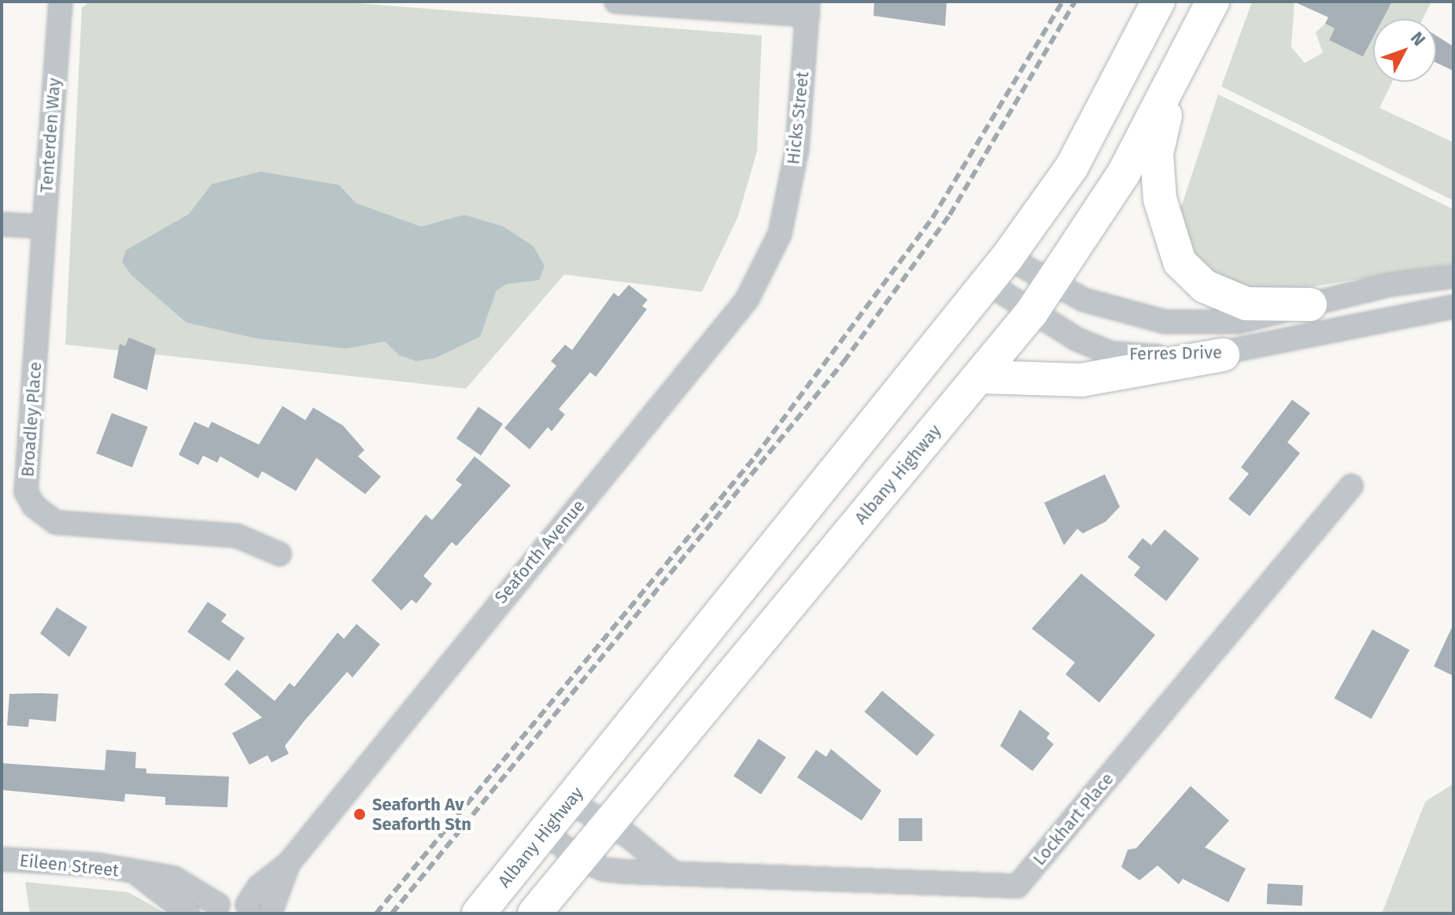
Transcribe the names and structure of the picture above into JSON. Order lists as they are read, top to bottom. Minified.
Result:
{"streets":{"highway":["Albany Highway"],"street":["Hicks Street","Tenterden Way","Ferres Drive","Broadley Place","Seaforth Avenue","Lockhart Place","Eileen Street"]},"crossings":[["Hicks Street","Seaforth Avenue"],["Tenterden Way","Broadley Place"],["Ferres Drive","Albany Highway"],["Albany Highway","Lockhart Place"]],"places":["Seaforth Av Seaforth Stn"],"north":"top right"}
